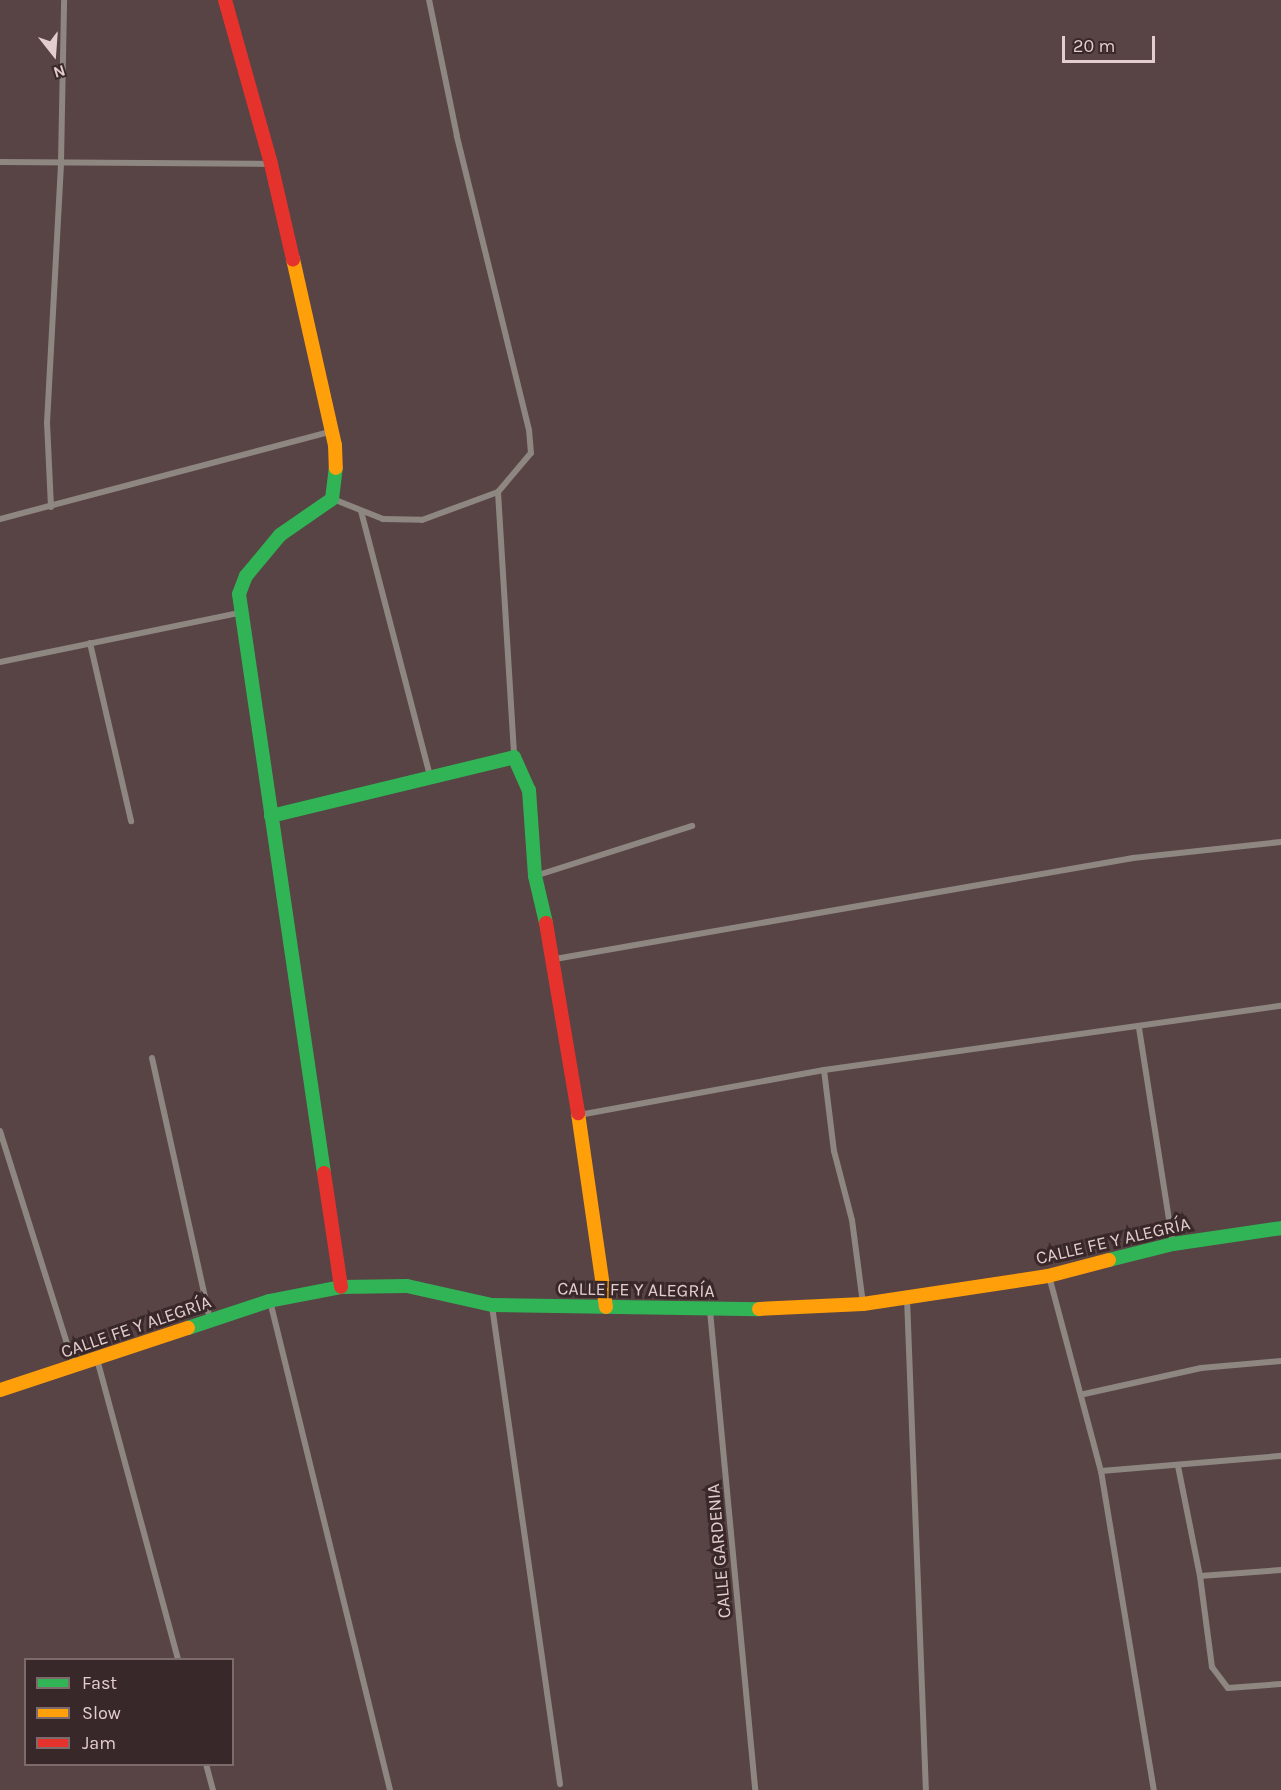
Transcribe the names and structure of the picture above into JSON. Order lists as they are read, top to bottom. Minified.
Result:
{"streets":{"street":["CALLE FE Y ALEGRÍA","CALLE GARDENIA"]},"crossings":[["CALLE FE Y ALEGRÍA","CALLE GARDENIA"]],"legend":["Fast","Slow","Jam"],"scale_bar":"20 m","north":"bottom"}
